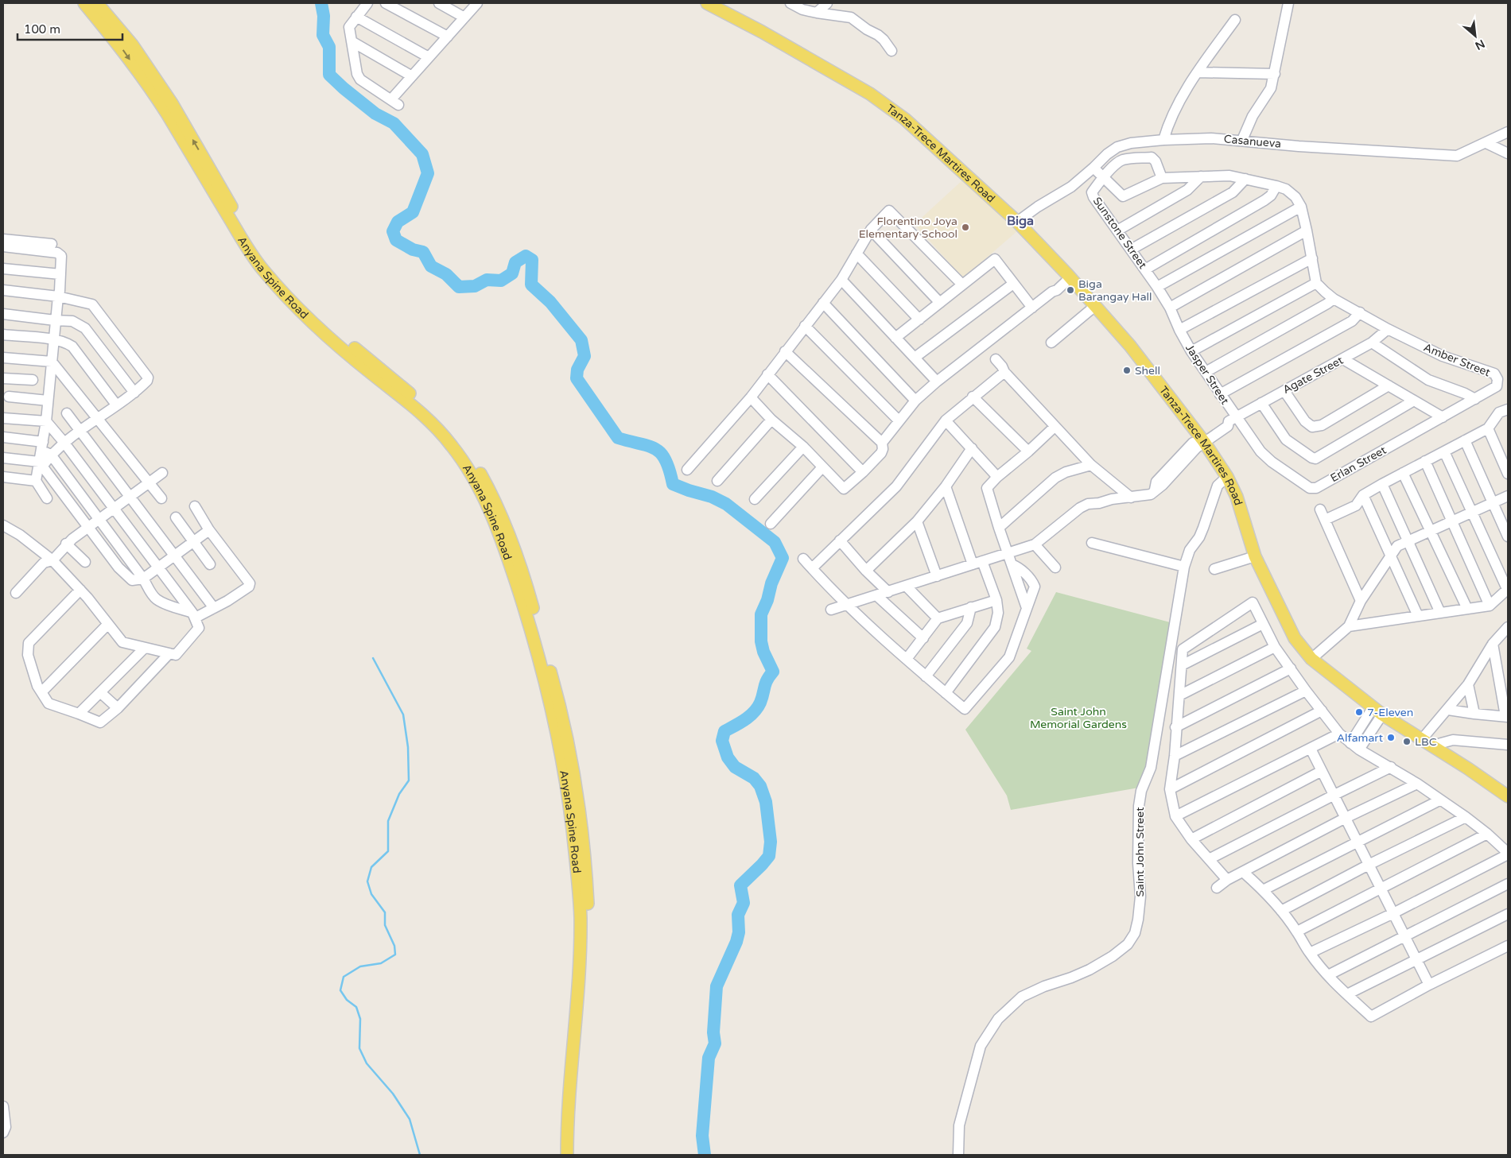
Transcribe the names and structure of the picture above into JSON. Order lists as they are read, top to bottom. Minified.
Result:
{"streets":{"main road":["Tanza-Trece Martires Road","Anyana Spine Road"],"street":["Casanueva","Sunstone Street","Amber Street","Jasper Street","Agate Street","Erlan Street","Saint John Street"]},"crossings":[["Casanueva","Tanza-Trece Martires Road"],["Tanza-Trece Martires Road","Agate Street"],["Tanza-Trece Martires Road","Saint John Street"],["Sunstone Street","Jasper Street"],["Amber Street","Agate Street"],["Amber Street","Erlan Street"],["Jasper Street","Agate Street"],["Jasper Street","Erlan Street"],["Agate Street","Erlan Street"]],"districts":["Biga"],"parks":["Saint John Memorial Gardens"],"places":["Florentino Joya Elementary School","Biga Barangay Hall","Shell","7-Eleven","Alfamart","LBC"],"scale_bar":"100 m","north":"bottom right"}
